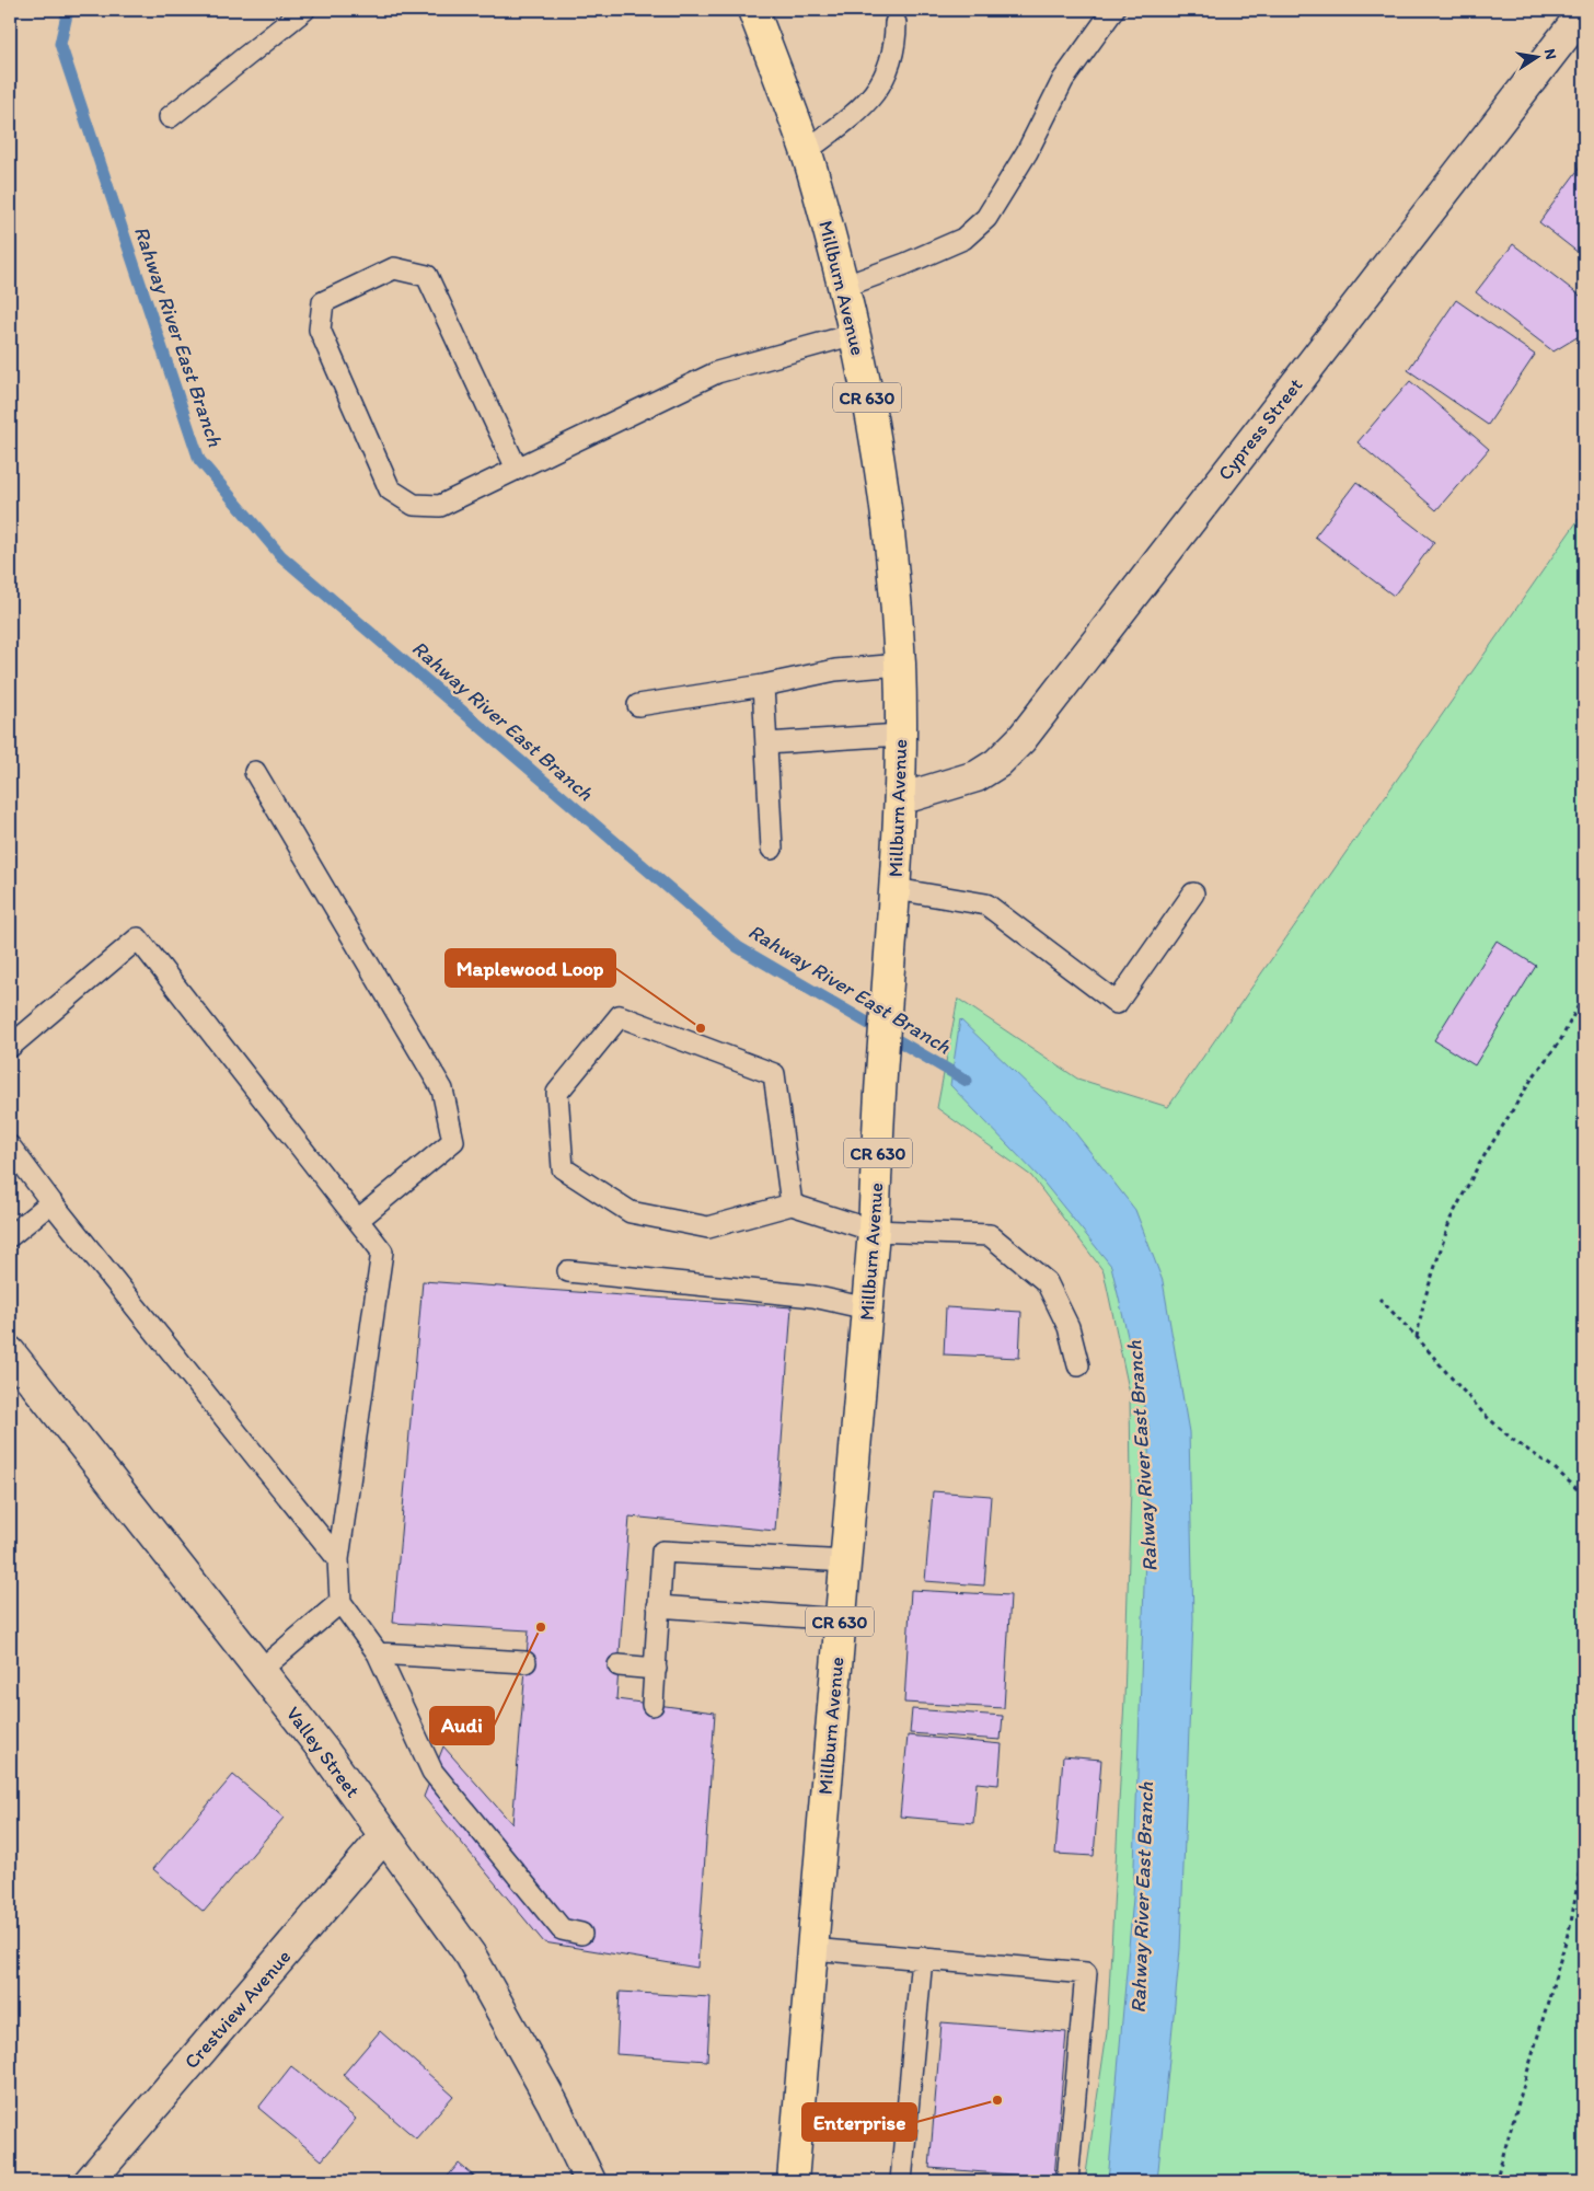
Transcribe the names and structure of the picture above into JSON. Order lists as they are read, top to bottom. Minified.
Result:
{"streets":{"main road":["Millburn Avenue","CR 630"],"street":["Cypress Street","Valley Street","Crestview Avenue"]},"crossings":[["Millburn Avenue","Cypress Street"],["Valley Street","Crestview Avenue"]],"water":["Rahway River East Branch"],"places":["Maplewood Loop","Audi","Enterprise"],"north":"right"}
